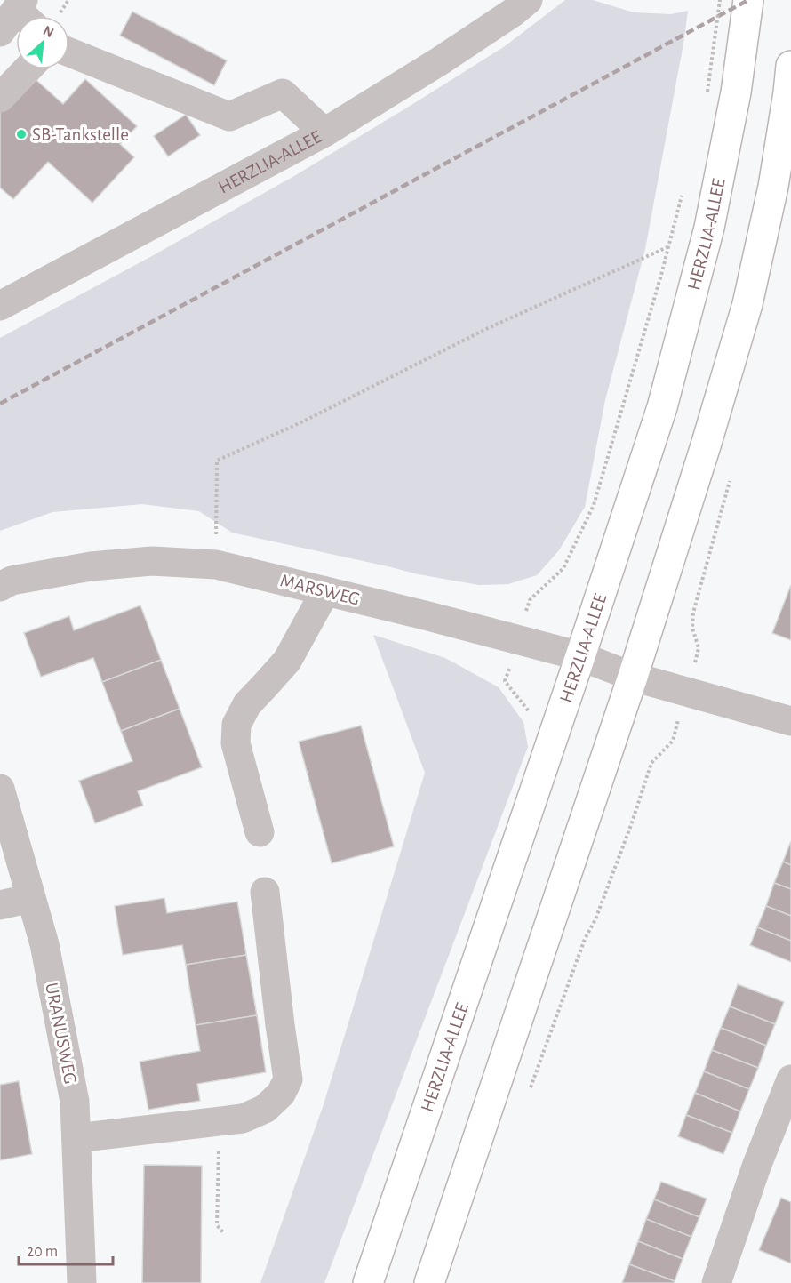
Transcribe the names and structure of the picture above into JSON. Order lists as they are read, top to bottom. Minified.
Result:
{"streets":{"main road":["HERZLIA-ALLEE"],"street":["MARSWEG","URANUSWEG"]},"crossings":[["HERZLIA-ALLEE","MARSWEG"]],"places":["SB-Tankstelle"],"scale_bar":"20 m","north":"top right"}
